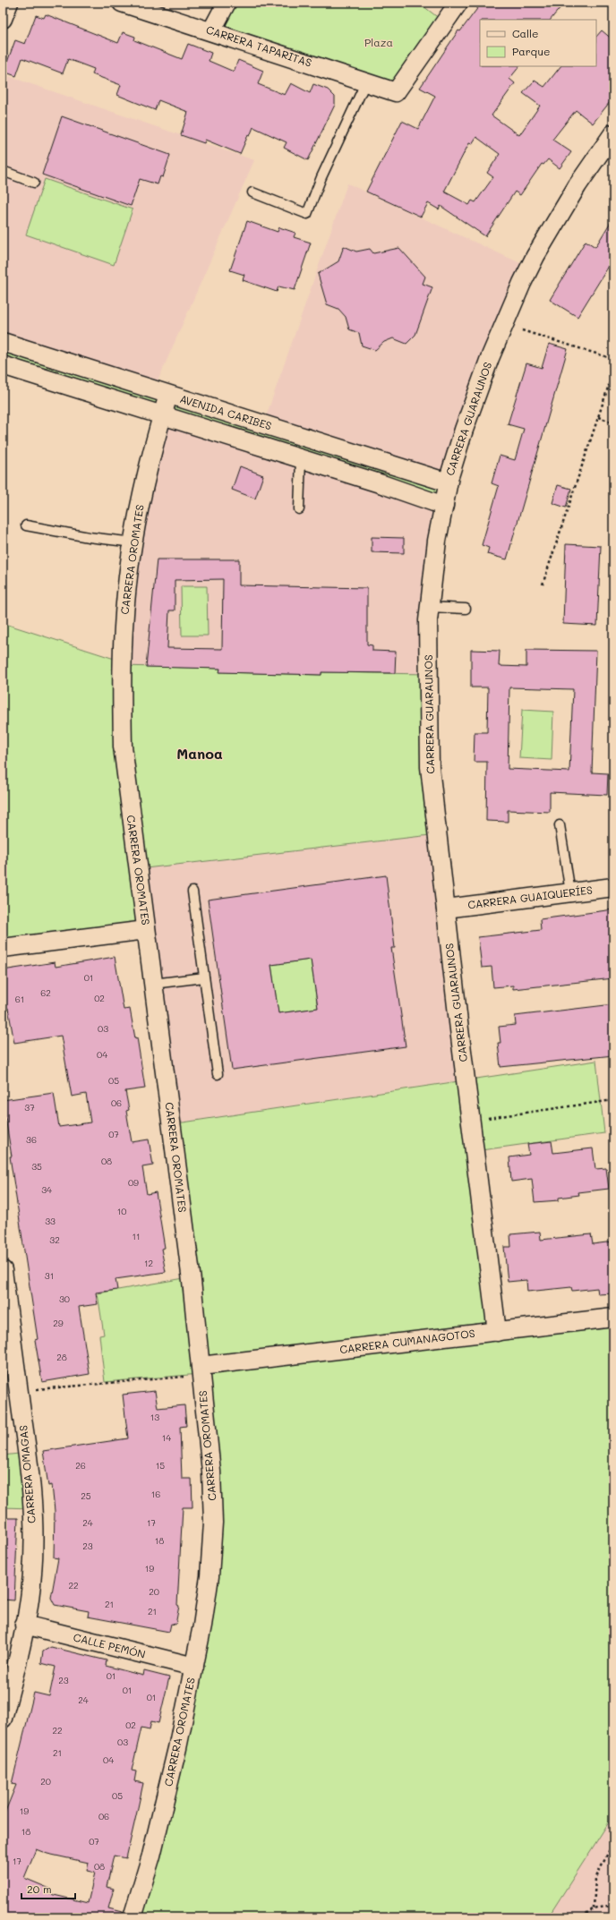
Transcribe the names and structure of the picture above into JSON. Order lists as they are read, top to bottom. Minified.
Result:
{"streets":{"street":["CARRERA TAPARITAS","AVENIDA CARIBES","CARRERA GUARAUNOS","CARRERA OROMATES","CARRERA GUAIQUERÍES","CARRERA CUMANAGOTOS","CARRERA OMAGAS","CALLE PEMÓN"]},"crossings":[["AVENIDA CARIBES","CARRERA GUARAUNOS"],["AVENIDA CARIBES","CARRERA OROMATES"],["CARRERA GUARAUNOS","CARRERA GUAIQUERÍES"],["CARRERA GUARAUNOS","CARRERA CUMANAGOTOS"],["CARRERA OROMATES","CARRERA CUMANAGOTOS"],["CARRERA OROMATES","CALLE PEMÓN"],["CARRERA OMAGAS","CALLE PEMÓN"]],"districts":["Manoa"],"parks":["Plaza"],"house_numbers":["01","62","02","61","03","04","05","06","37","07","36","08","35","09","34","10","33","11","32","12","31","30","29","28","13","14","26","15","16","25","24","17","18","23","19","22","20","21","21","01","23","01","01","24","02","22","03","21","04","20","05","19","06","18","07","17","08"],"legend":["Calle","Parque"],"scale_bar":"20 m"}
